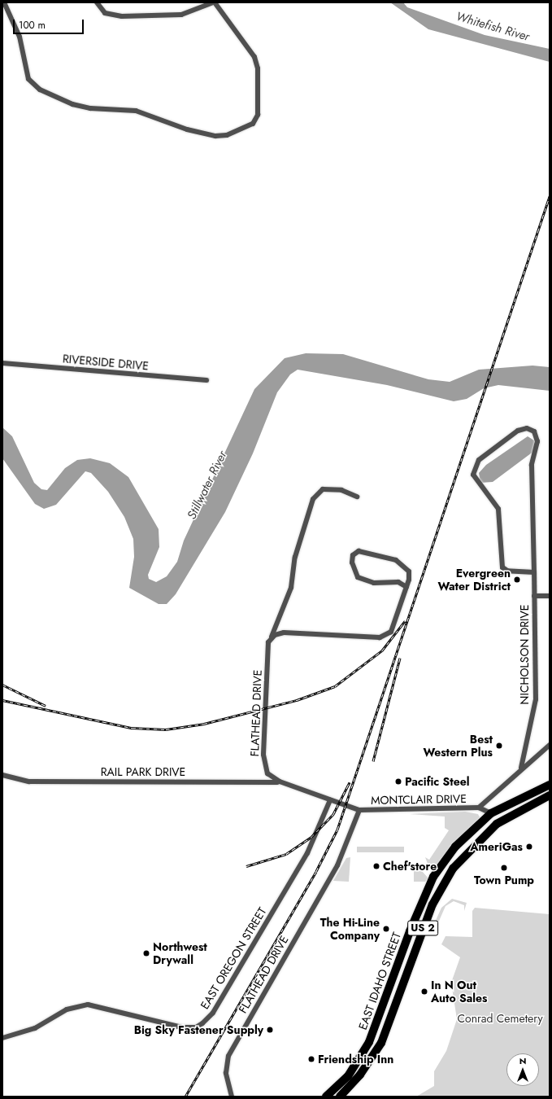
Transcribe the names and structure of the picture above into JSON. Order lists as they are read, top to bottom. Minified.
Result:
{"streets":{"highway":["US 2","EAST IDAHO STREET"],"street":["RIVERSIDE DRIVE","NICHOLSON DRIVE","FLATHEAD DRIVE","RAIL PARK DRIVE","MONTCLAIR DRIVE","EAST OREGON STREET"]},"crossings":[["NICHOLSON DRIVE","MONTCLAIR DRIVE"],["FLATHEAD DRIVE","RAIL PARK DRIVE"],["FLATHEAD DRIVE","MONTCLAIR DRIVE"],["FLATHEAD DRIVE","EAST OREGON STREET"],["MONTCLAIR DRIVE","EAST IDAHO STREET"]],"water":["Whitefish River","Stillwater River"],"parks":["Conrad Cemetery"],"places":["Evergreen Water District","Best Western Plus","Pacific Steel","AmeriGas","Chef'store","Town Pump","The Hi-Line Company","Northwest Drywall","In N Out Auto Sales","Big Sky Fastener Supply","Friendship Inn"],"scale_bar":"100 m","north":"top"}
